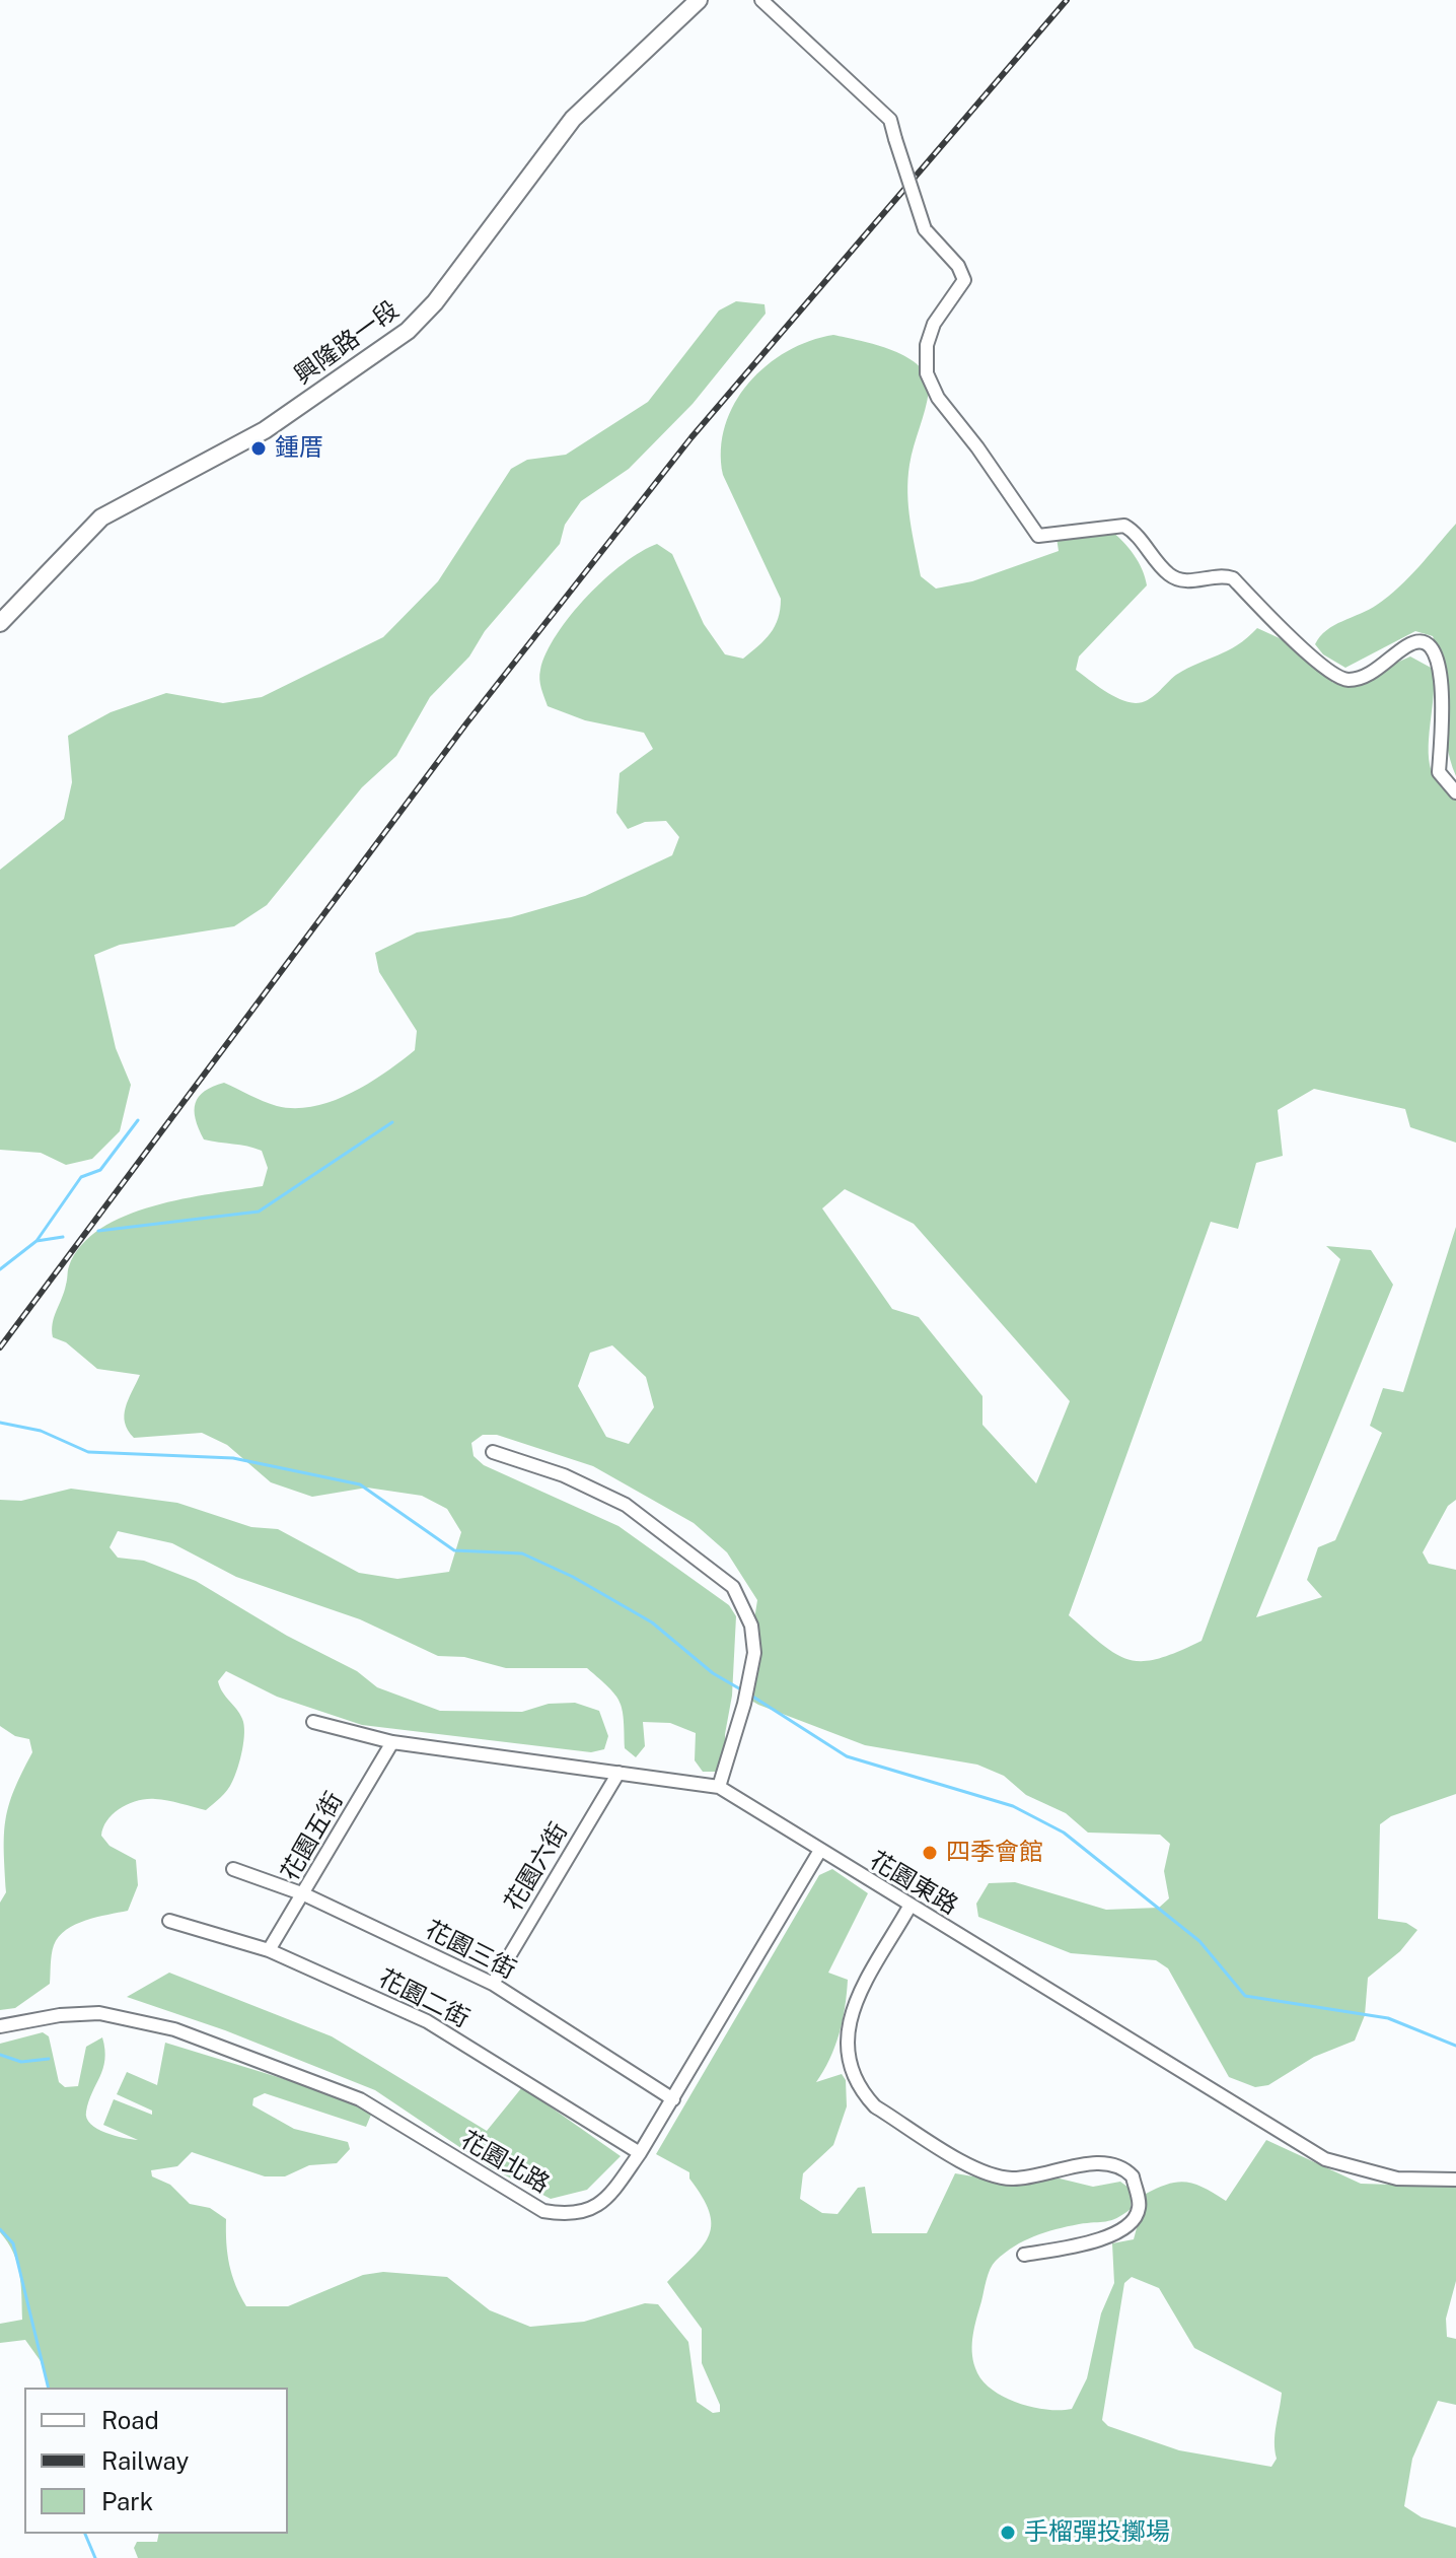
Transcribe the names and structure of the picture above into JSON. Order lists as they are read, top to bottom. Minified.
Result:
{"streets":{"street":["興隆路一段","花園五街","花園六街","花園東路","花園三街","花園二街","花園北路"]},"crossings":[["花園五街","花園東路"],["花園五街","花園三街"],["花園五街","花園二街"],["花園六街","花園東路"],["花園六街","花園三街"],["花園東路","花園北路"],["花園三街","花園北路"],["花園二街","花園北路"]],"places":["鍾厝","四季會館","手榴彈投擲場"],"legend":["Road","Railway","Park"]}
